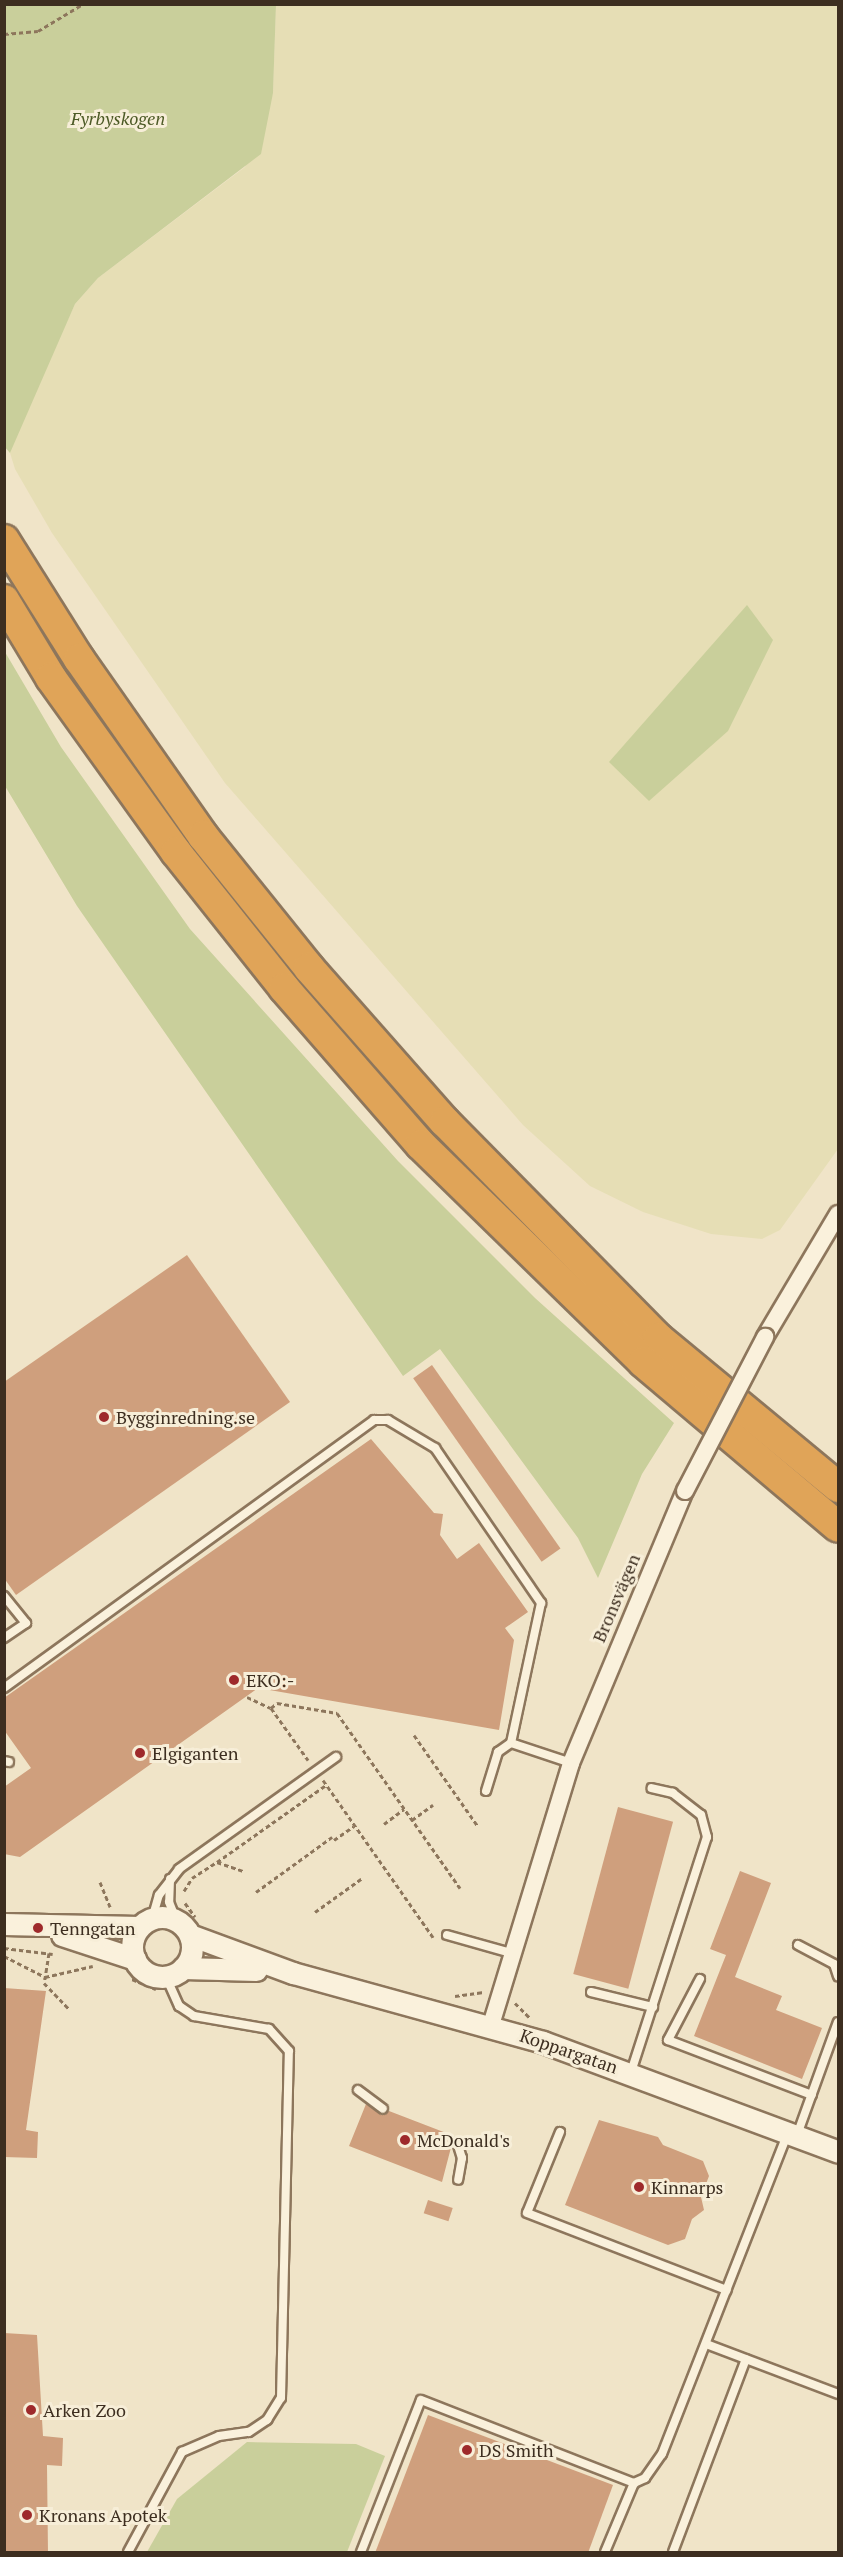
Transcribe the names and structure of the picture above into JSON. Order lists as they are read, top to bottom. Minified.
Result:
{"streets":{"street":["Bronsvägen","Koppargatan"]},"crossings":[["Bronsvägen","Koppargatan"]],"parks":["Fyrbyskogen"],"places":["Bygginredning.se","EKO:-","Elgiganten","Tenngatan","McDonald's","Kinnarps","Arken Zoo","DS Smith","Kronans Apotek"]}
